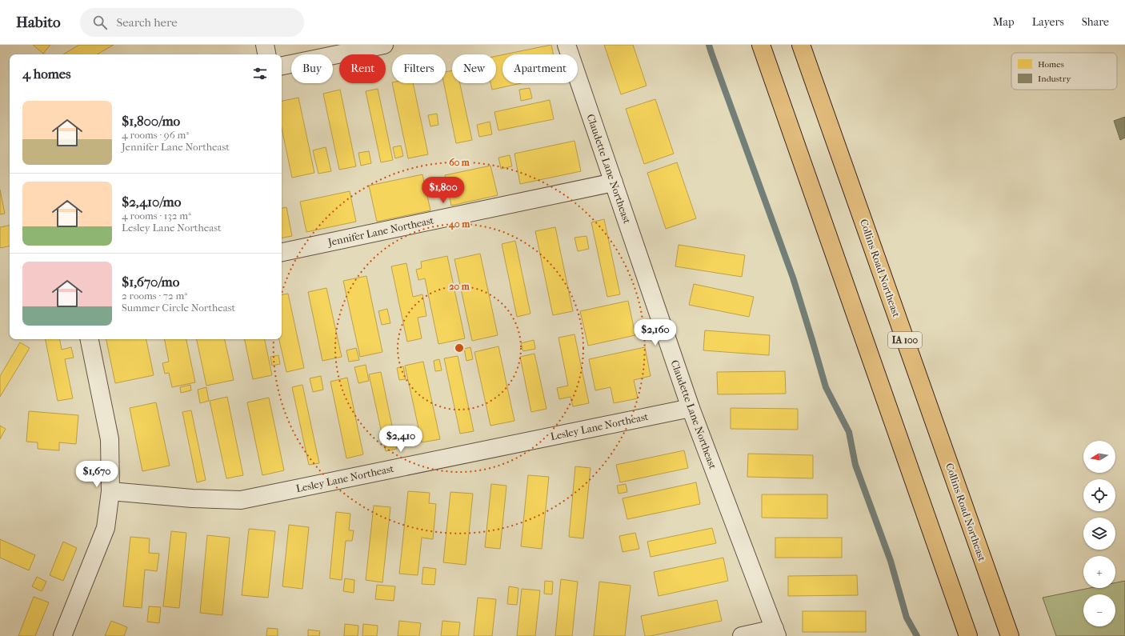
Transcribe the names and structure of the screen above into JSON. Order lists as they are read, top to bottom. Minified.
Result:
{"streets":{"highway":["Collins Road Northeast","IA 100"],"street":["Claudette Lane Northeast","Jennifer Lane Northeast","Lesley Lane Northeast"]},"crossings":[["Claudette Lane Northeast","Jennifer Lane Northeast"],["Claudette Lane Northeast","Lesley Lane Northeast"]],"legend":["Homes","Industry"],"north":"left","page":{"header":"Habito","search":"Search here","nav":["Map","Layers","Share"],"chip":["Buy","Rent","Filters","New","Apartment"],"heading":"4 homes","list":[{"name":"$1,800/mo","note":"4 rooms · 96 m² · Jennifer Lane Northeast"},{"name":"$2,410/mo","note":"4 rooms · 132 m² · Lesley Lane Northeast"},{"name":"$1,670/mo","note":"2 rooms · 72 m² · Summer Circle Northeast"}],"price":["$1,800","$2,160","$2,410","$1,670"],"map_buttons":["+","−"]},"rings":["60 m","40 m","20 m"]}
